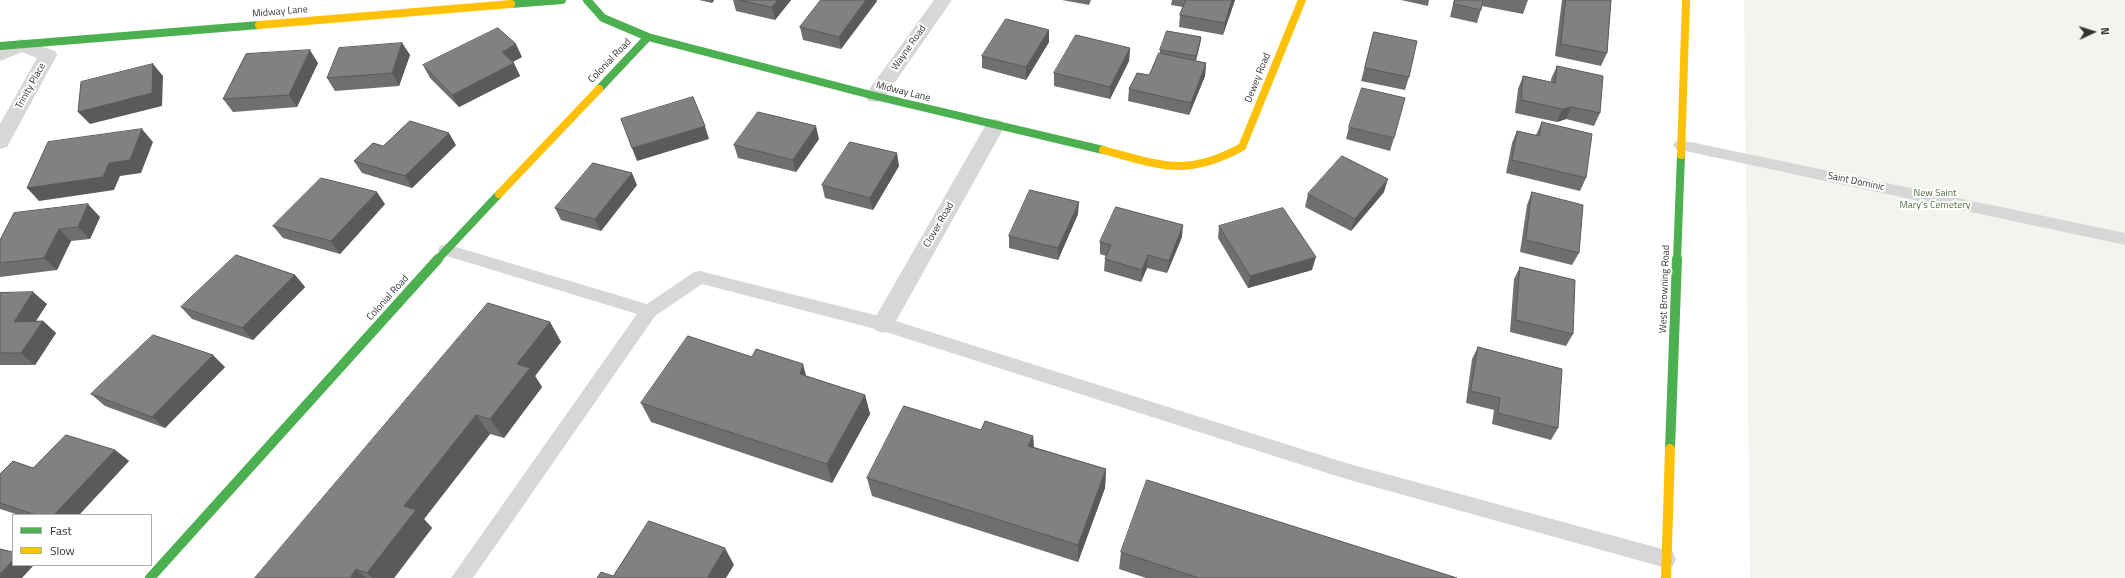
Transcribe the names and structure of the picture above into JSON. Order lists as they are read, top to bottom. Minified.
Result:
{"streets":{"street":["Midway Lane","Wayne Road","Colonial Road","Dewey Road","Trinity Place","Clover Road","West Browning Road"],"lane":["Saint Dominic"]},"crossings":[["Midway Lane","Wayne Road"],["Midway Lane","Colonial Road"],["Midway Lane","Dewey Road"],["Midway Lane","Trinity Place"],["Midway Lane","Clover Road"],["Saint Dominic","West Browning Road"]],"parks":["New Saint Mary's Cemetery"],"legend":["Fast","Slow"],"north":"right"}
